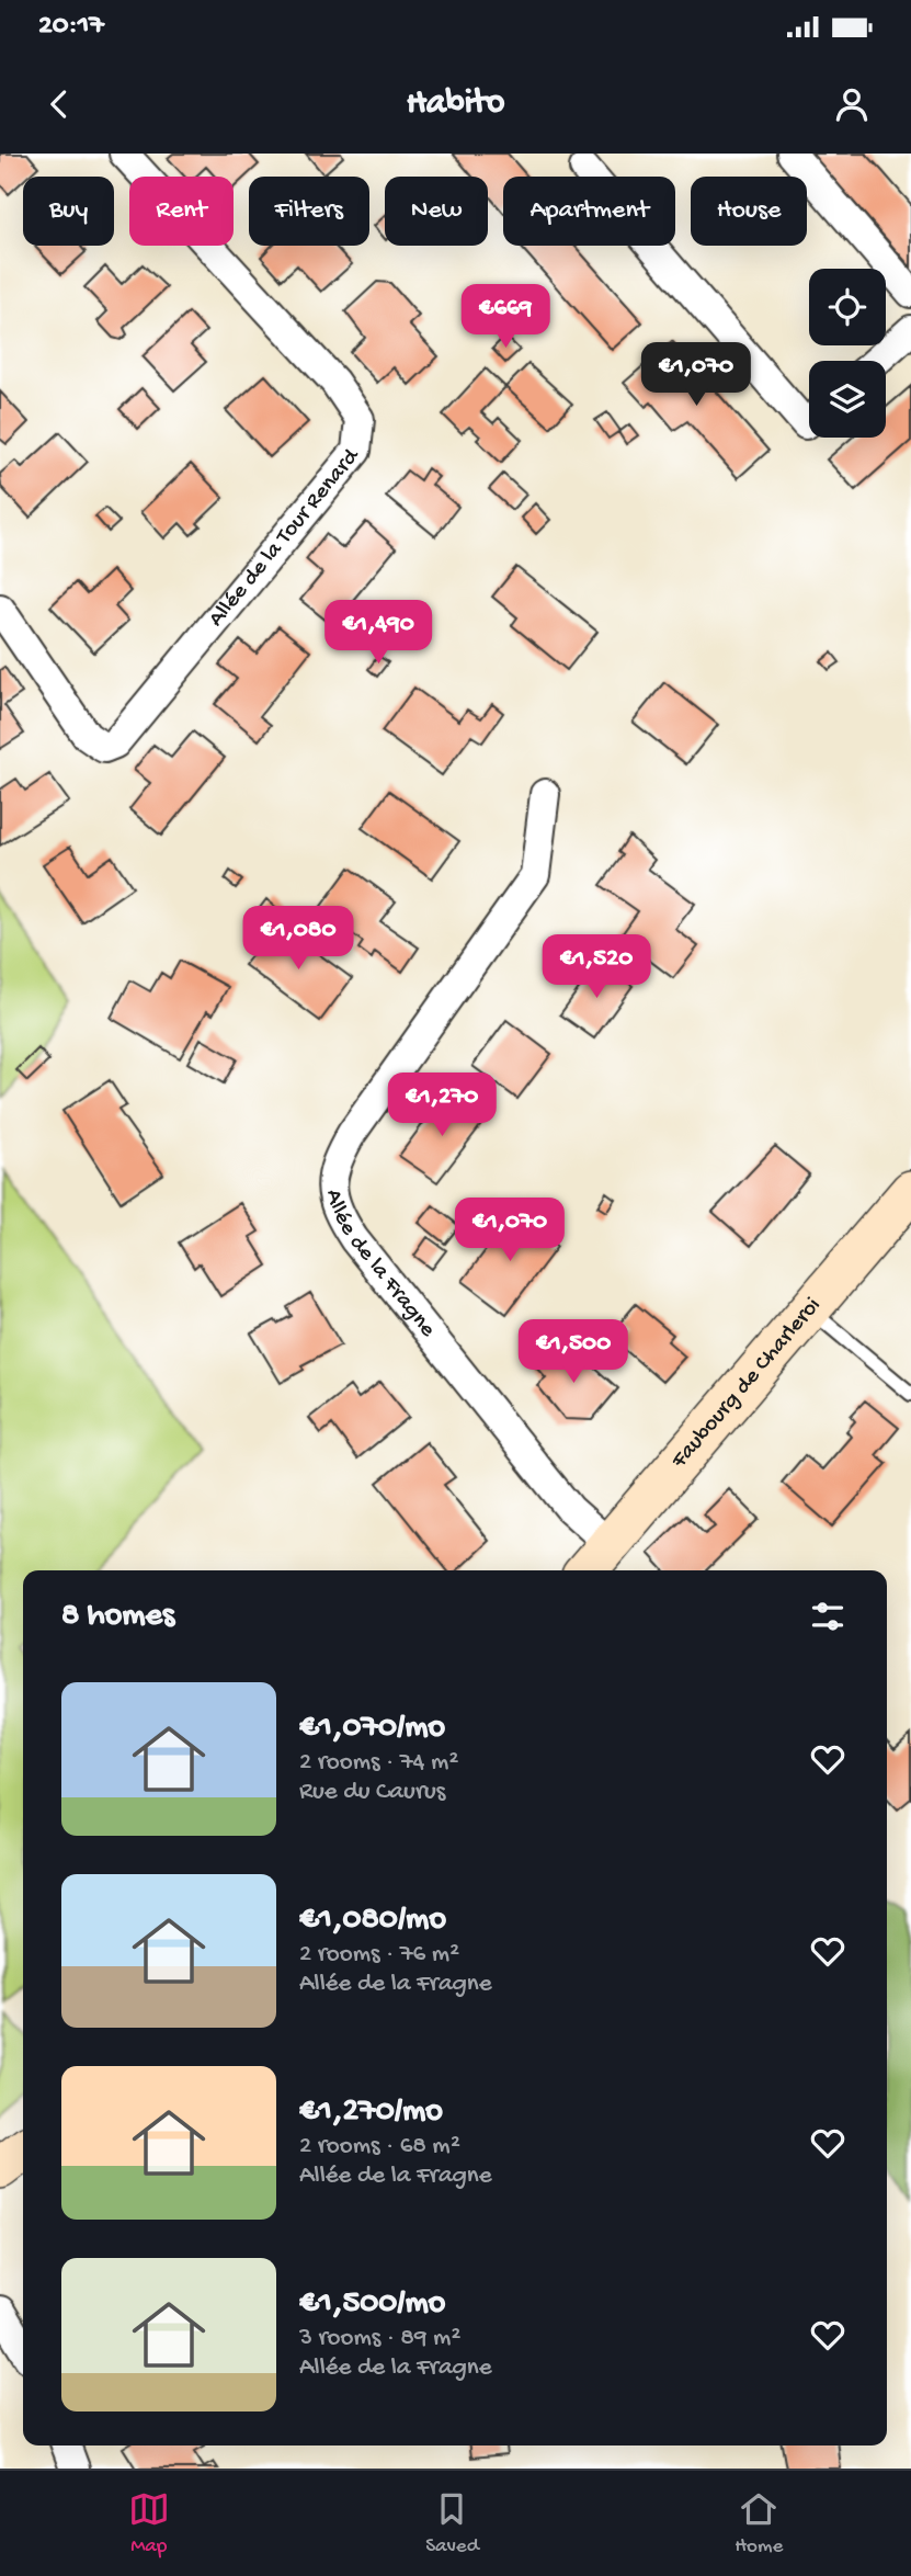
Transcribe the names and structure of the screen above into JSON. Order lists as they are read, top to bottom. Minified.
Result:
{"streets":{"main road":["Faubourg de Charleroi"],"street":["Allée de la Tour Renard","Allée de la Fragne"]},"crossings":[["Allée de la Fragne","Faubourg de Charleroi"]],"page":{"status":"20:17","header":"Habito","chip":["Buy","Rent","Filters","New","Apartment","House"],"price":["€669","€1,070","€1,490","€1,080","€1,520","€1,270","€1,070","€1,500"],"heading":"8 homes","list":[{"name":"€1,070/mo","note":"2 rooms · 74 m² · Rue du Caurus"},{"name":"€1,080/mo","note":"2 rooms · 76 m² · Allée de la Fragne"},{"name":"€1,270/mo","note":"2 rooms · 68 m² · Allée de la Fragne"},{"name":"€1,500/mo","note":"3 rooms · 89 m² · Allée de la Fragne"}],"tabs":["Map","Saved","Home"]}}
